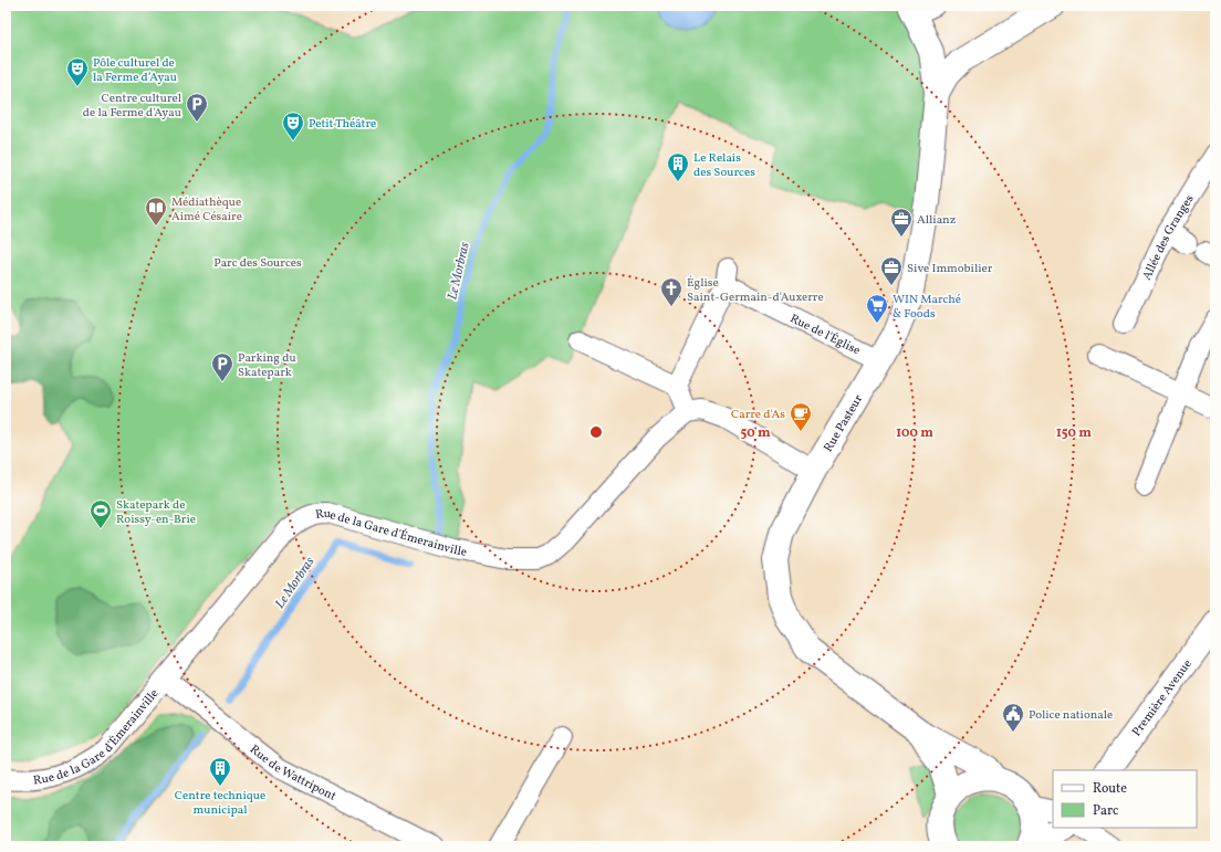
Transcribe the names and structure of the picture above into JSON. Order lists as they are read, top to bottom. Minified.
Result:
{"streets":{"main road":["Rue Pasteur","Première Avenue"],"street":["Allée des Granges","Rue de l'Église","Rue de la Gare d'Émerainville","Rue de Wattripont"]},"crossings":[["Rue de l'Église","Rue Pasteur"],["Rue de la Gare d'Émerainville","Rue de Wattripont"]],"water":["Le Morbras"],"parks":["Parc des Sources"],"places":{"theatre":["Pôle culturel de la Ferme d’Ayau","Petit Théâtre"],"parking":["Centre culturel de la Ferme d'Ayau","Parking du Skatepark"],"building":["Le Relais des Sources","Centre technique municipal"],"library":["Médiathèque Aimé Césaire"],"office":["Allianz","Sive Immobilier"],"church":["Église Saint-Germain-d'Auxerre"],"supermarket":["WIN Marché & Foods"],"cafe":["Carre d'As"],"sports":["Skatepark de Roissy-en-Brie"],"public building":["Police nationale"]},"legend":["Route","Parc"],"rings":["50 m","100 m","150 m"]}
